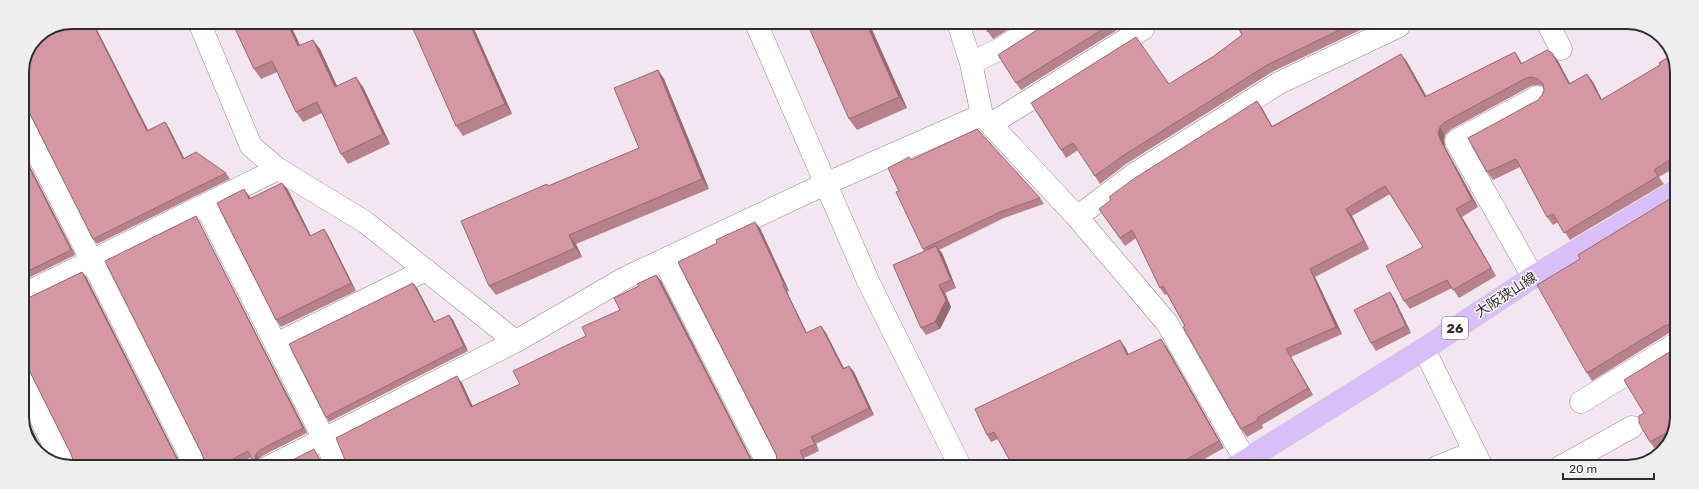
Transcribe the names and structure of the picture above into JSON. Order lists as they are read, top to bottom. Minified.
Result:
{"streets":{"main road":["大阪狭山線","26"]},"scale_bar":"20 m"}
